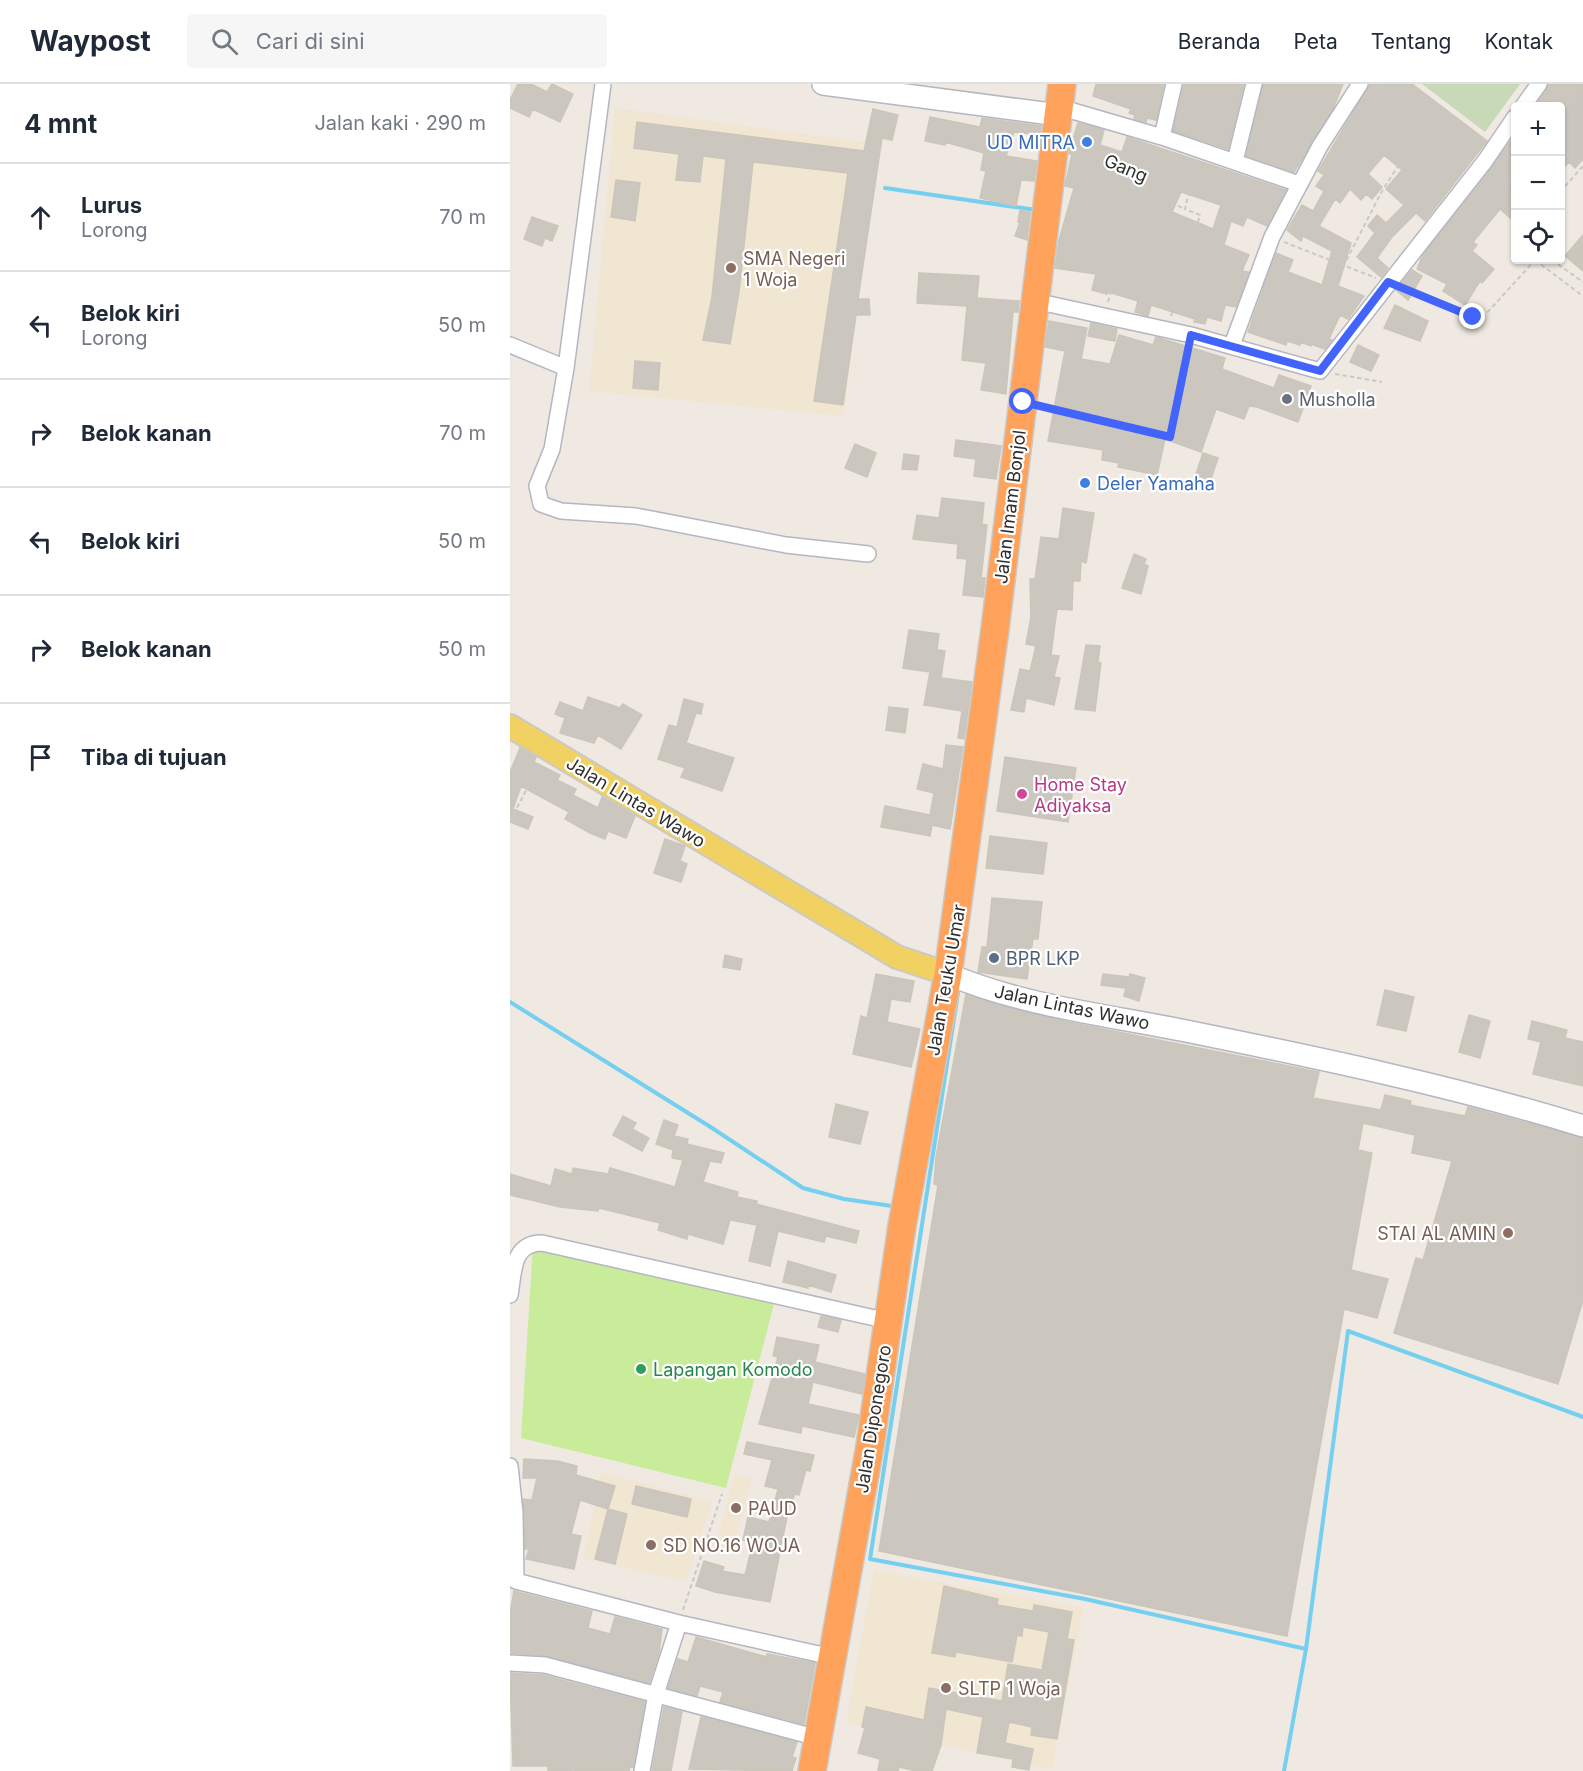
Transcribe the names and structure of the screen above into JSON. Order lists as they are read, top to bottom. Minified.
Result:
{"streets":{"highway":["Jalan Imam Bonjol","Jalan Teuku Umar","Jalan Diponegoro"],"main road":["Jalan Lintas Wawo"],"path":["Gang"]},"crossings":[["Gang","Jalan Imam Bonjol"],["Jalan Imam Bonjol","Jalan Teuku Umar"],["Jalan Lintas Wawo","Jalan Teuku Umar"],["Jalan Teuku Umar","Jalan Diponegoro"]],"places":["UD MITRA","SMA Negeri 1 Woja","Musholla","Deler Yamaha","Home Stay Adiyaksa","BPR LKP","STAI AL AMIN","Lapangan Komodo","PAUD","SD NO.16 WOJA","SLTP 1 Woja"],"page":{"header":"Waypost","search":"Cari di sini","nav":["Beranda","Peta","Tentang","Kontak"],"heading":["4 mnt","Jalan kaki · 290 m"],"map_buttons":["+","−"],"list":[["Lurus","Lorong","70 m"],["Belok kiri","Lorong","50 m"],["Belok kanan","70 m"],["Belok kiri","50 m"],["Belok kanan","50 m"],"Tiba di tujuan"]}}
